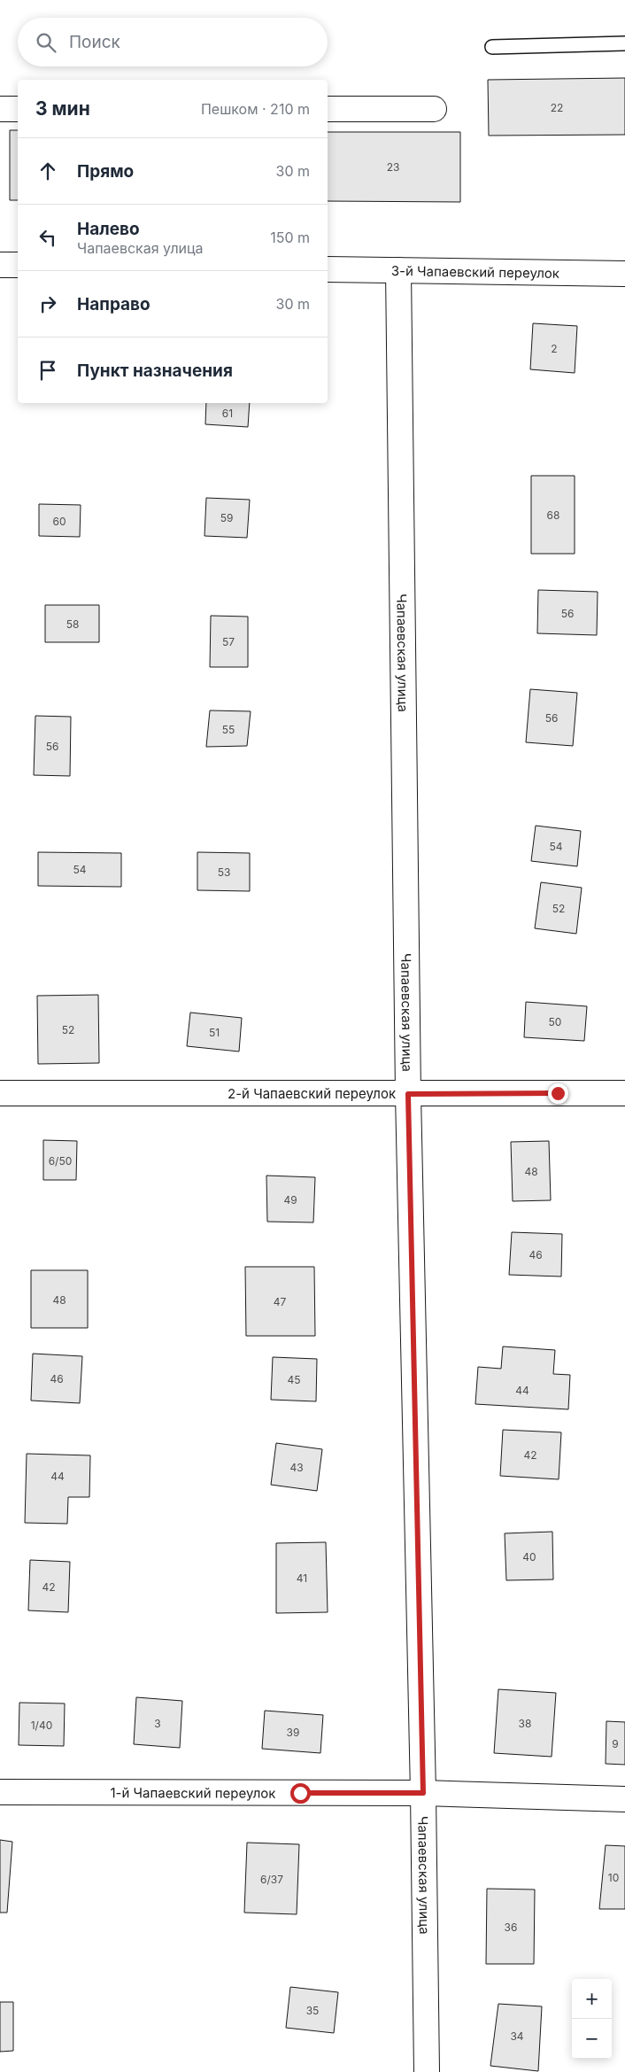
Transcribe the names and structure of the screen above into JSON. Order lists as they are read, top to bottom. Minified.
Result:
{"streets":{"street":["3-й Чапаевский переулок","Чапаевская улица","2-й Чапаевский переулок","1-й Чапаевский переулок"]},"crossings":[["3-й Чапаевский переулок","Чапаевская улица"],["Чапаевская улица","2-й Чапаевский переулок"],["Чапаевская улица","1-й Чапаевский переулок"]],"house_numbers":["22","23","2","61","68","59","60","56","58","57","56","55","56","54","54","53","52","50","52","51","6/50","48","49","46","48","47","46","45","44","42","43","44","40","41","42","3","38","1/40","39","9","10","6/37","36","35","34"],"page":{"search":"Поиск","heading":["3 мин","Пешком · 210 m"],"list":[["Прямо","30 m"],["Налево","Чапаевская улица","150 m"],["Направо","30 m"],"Пункт назначения"],"map_buttons":["+","−"]}}
